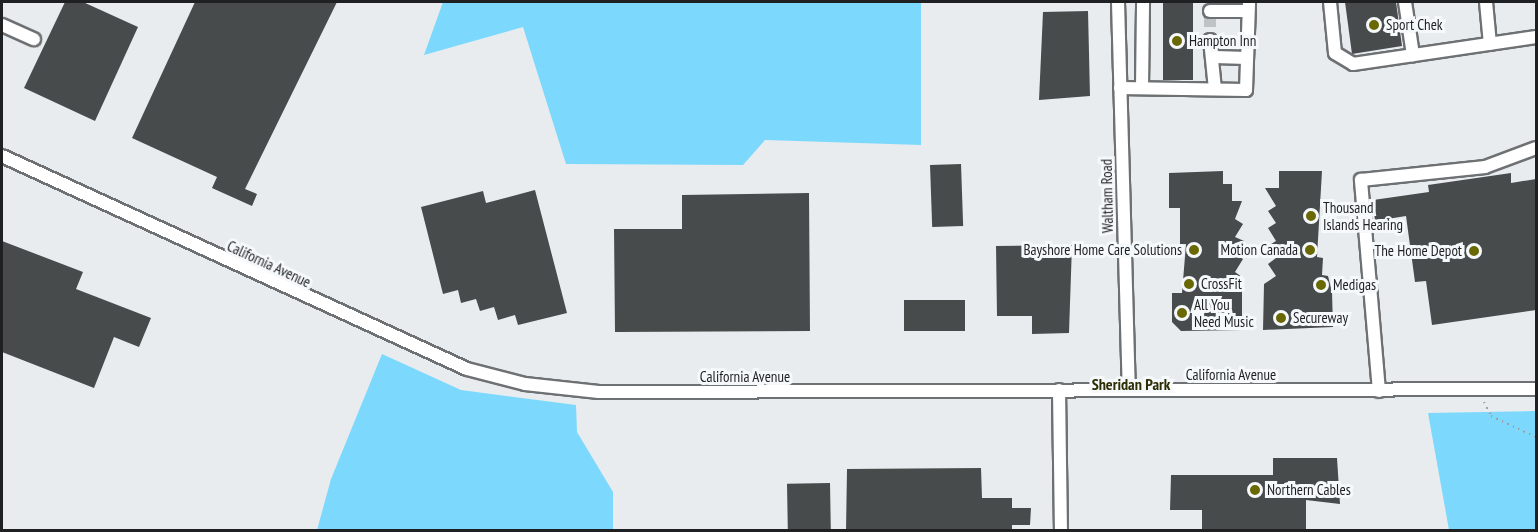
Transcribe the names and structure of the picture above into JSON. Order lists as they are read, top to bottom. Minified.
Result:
{"streets":{"street":["Waltham Road","California Avenue"]},"crossings":[["Waltham Road","California Avenue"]],"districts":["Sheridan Park"],"places":["Sport Chek","Hampton Inn","Thousand Islands Hearing","Bayshore Home Care Solutions","Motion Canada","The Home Depot","CrossFit","Medigas","All You Need Music","Secureway","Northern Cables"]}
